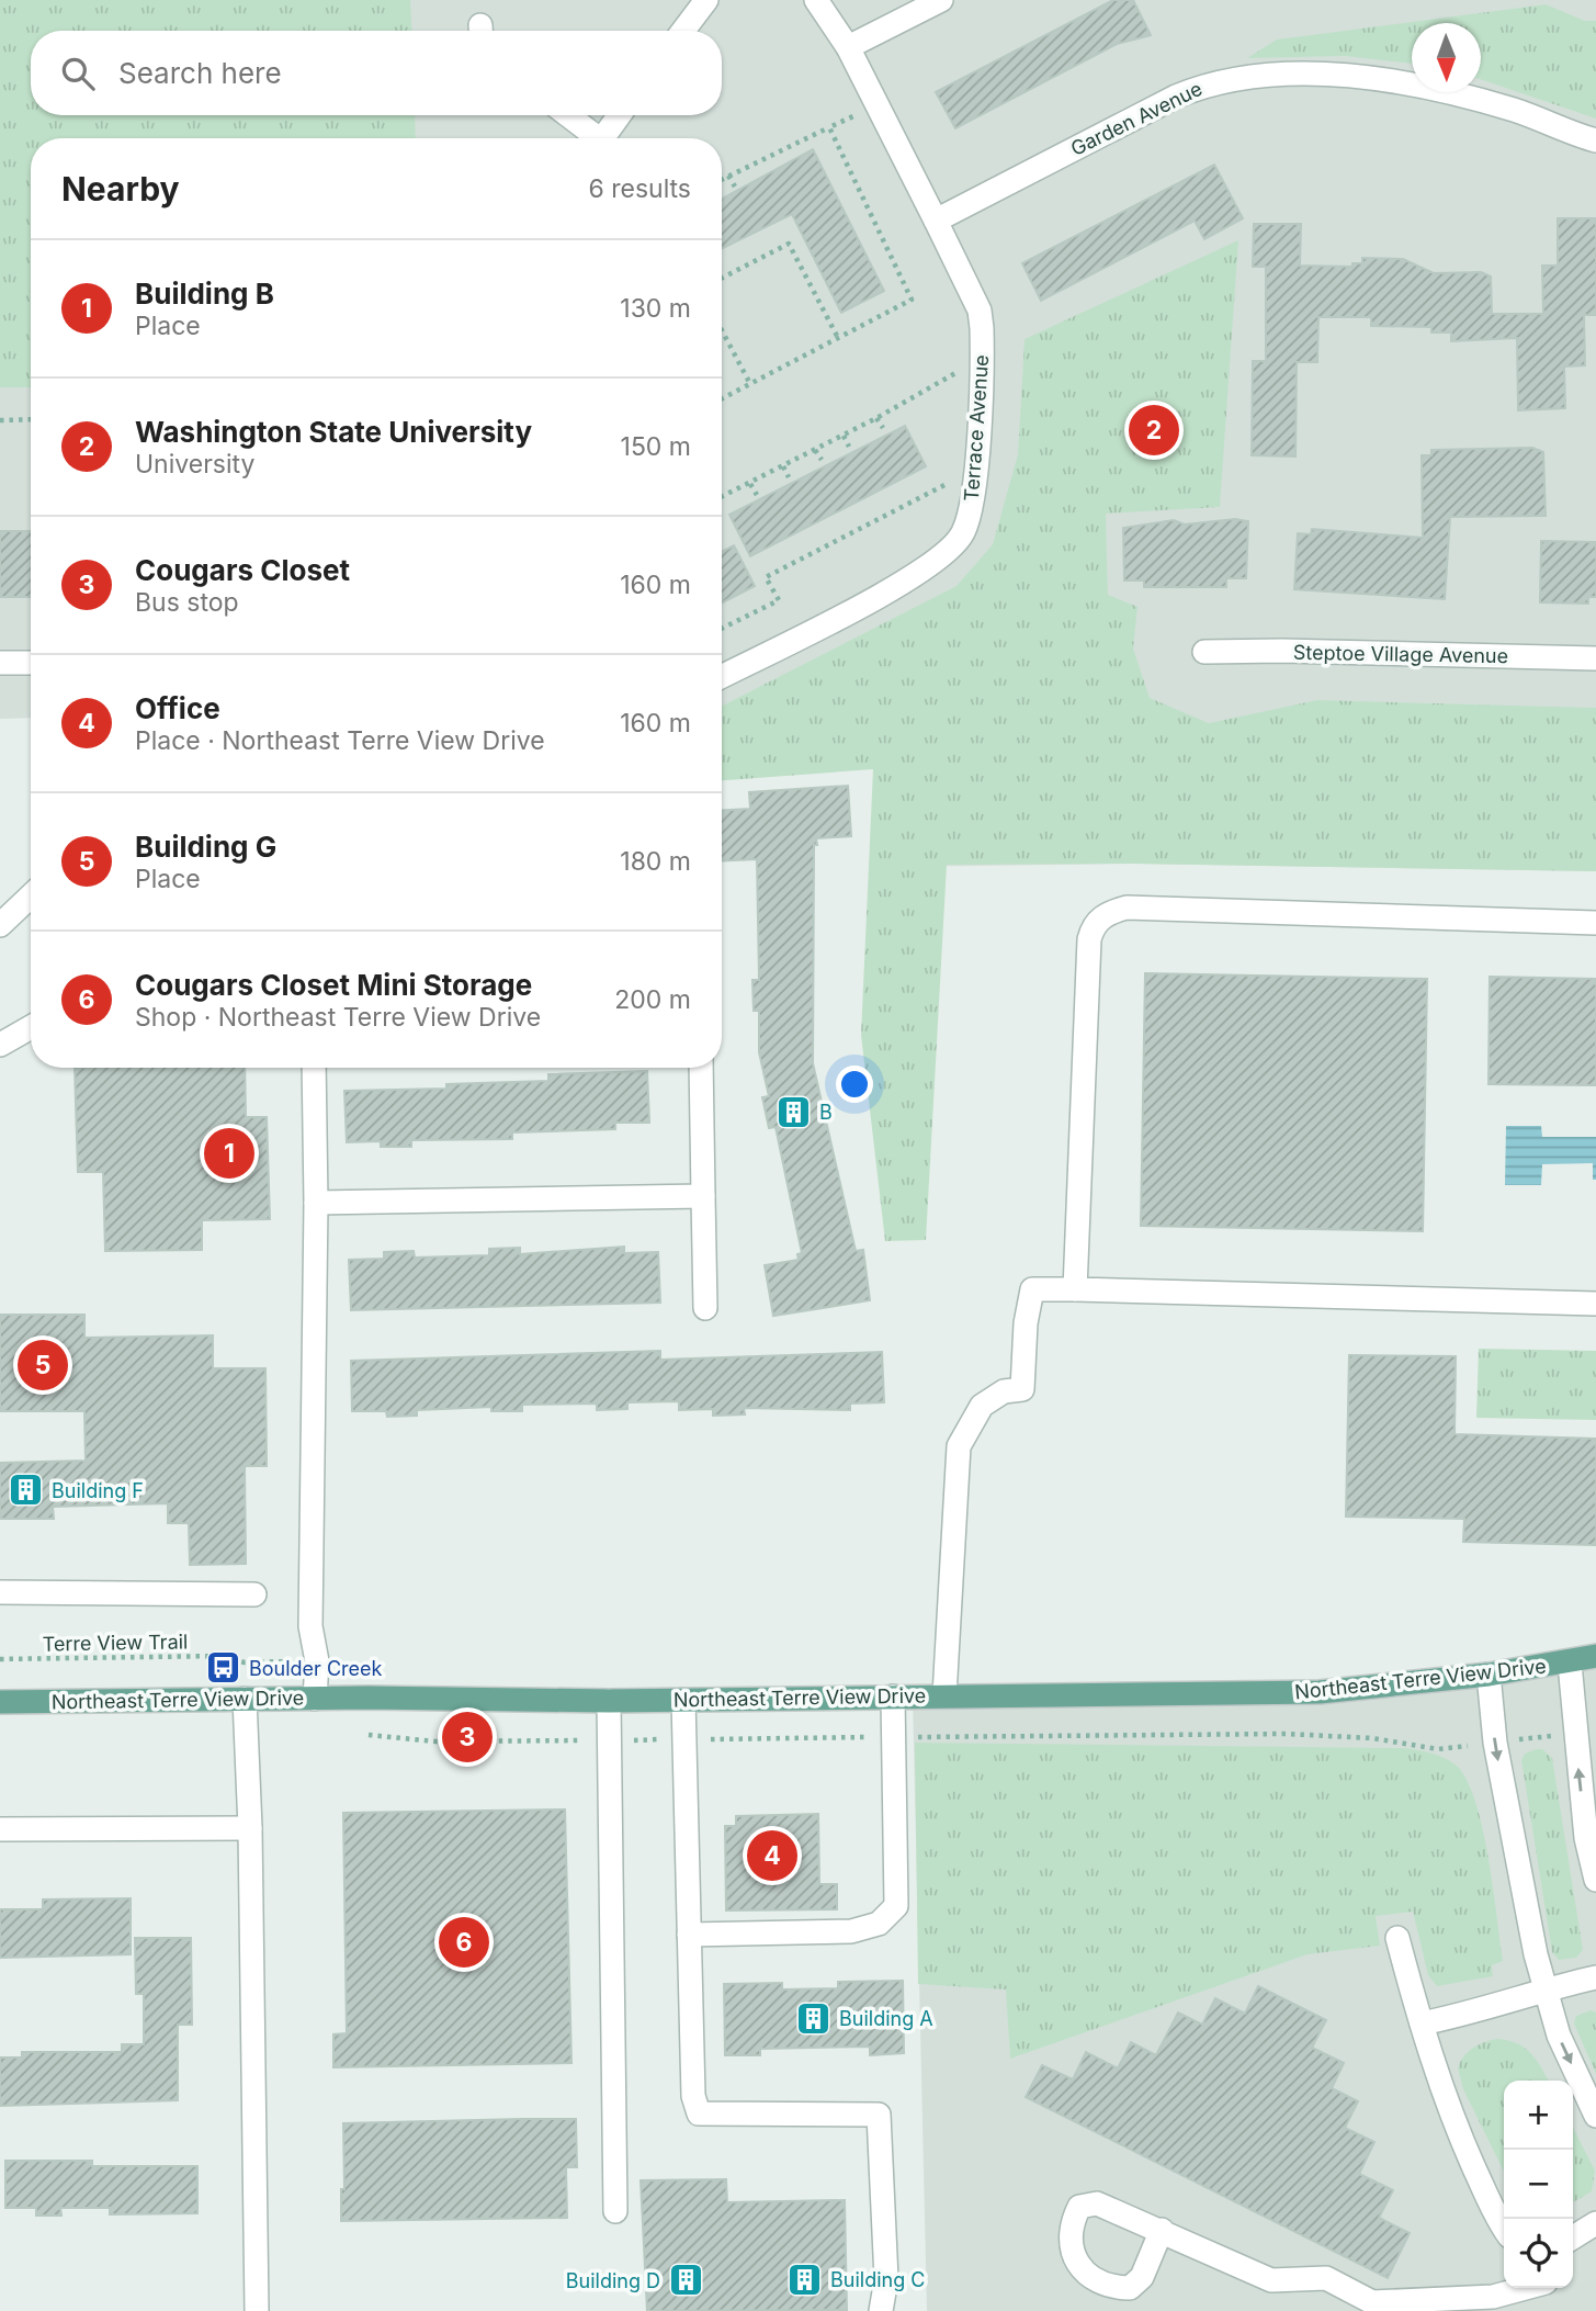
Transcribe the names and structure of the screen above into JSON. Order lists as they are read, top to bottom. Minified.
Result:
{"streets":{"main road":["Northeast Terre View Drive"],"street":["Garden Avenue","Terrace Avenue","Steptoe Village Avenue"],"path":["Terre View Trail"]},"crossings":[["Garden Avenue","Terrace Avenue"]],"places":{"building":["B","Building F","Building A","Building C","Building D"],"bus stop":["Boulder Creek"]},"north":"bottom","page":{"search":"Search here","heading":["Nearby","6 results"],"list":[{"mark":"1","name":"Building B","note":"Place","value":"130 m"},{"mark":"2","name":"Washington State University","note":"University","value":"150 m"},{"mark":"3","name":"Cougars Closet","note":"Bus stop","value":"160 m"},{"mark":"4","name":"Office","note":"Place · Northeast Terre View Drive","value":"160 m"},{"mark":"5","name":"Building G","note":"Place","value":"180 m"},{"mark":"6","name":"Cougars Closet Mini Storage","note":"Shop · Northeast Terre View Drive","value":"200 m"}],"pins":["2","1","5","3","4","6"],"map_buttons":["+","−"]}}
